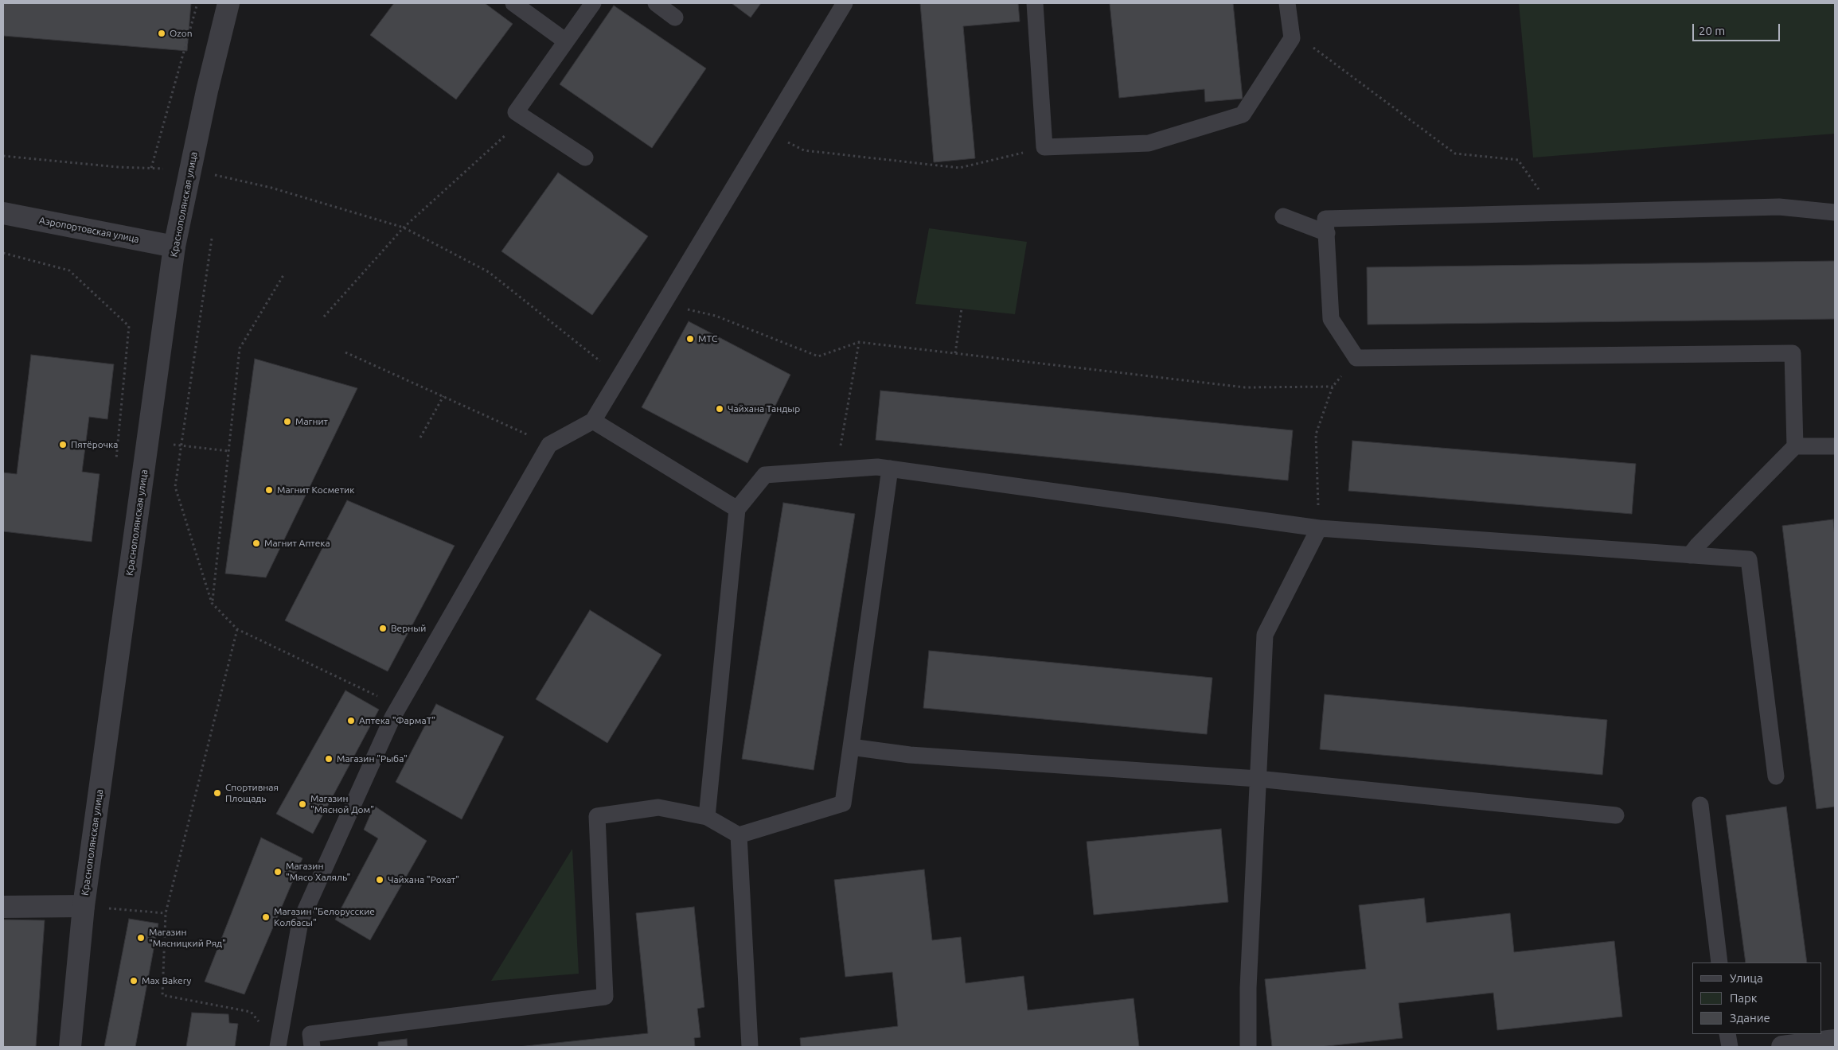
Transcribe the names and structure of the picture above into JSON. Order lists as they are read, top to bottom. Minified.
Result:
{"streets":{"street":["Краснополянская улица","Аэропортовская улица"]},"crossings":[["Краснополянская улица","Аэропортовская улица"]],"places":["Ozon","МТС","Чайхана Тандыр","Магнит","Пятёрочка","Магнит Косметик","Магнит Аптека","Верный","Аптека \"ФармаТ\"","Магазин \"Рыба\"","Спортивная Площадь","Магазин \"Мясной Дом\"","Магазин \"Мясо Халяль\"","Чайхана \"Рохат\"","Магазин \"Белорусские Колбасы\"","Магазин \"Мясницкий Ряд\"","Max Bakery"],"legend":["Улица","Парк","Здание"],"scale_bar":"20 m"}
